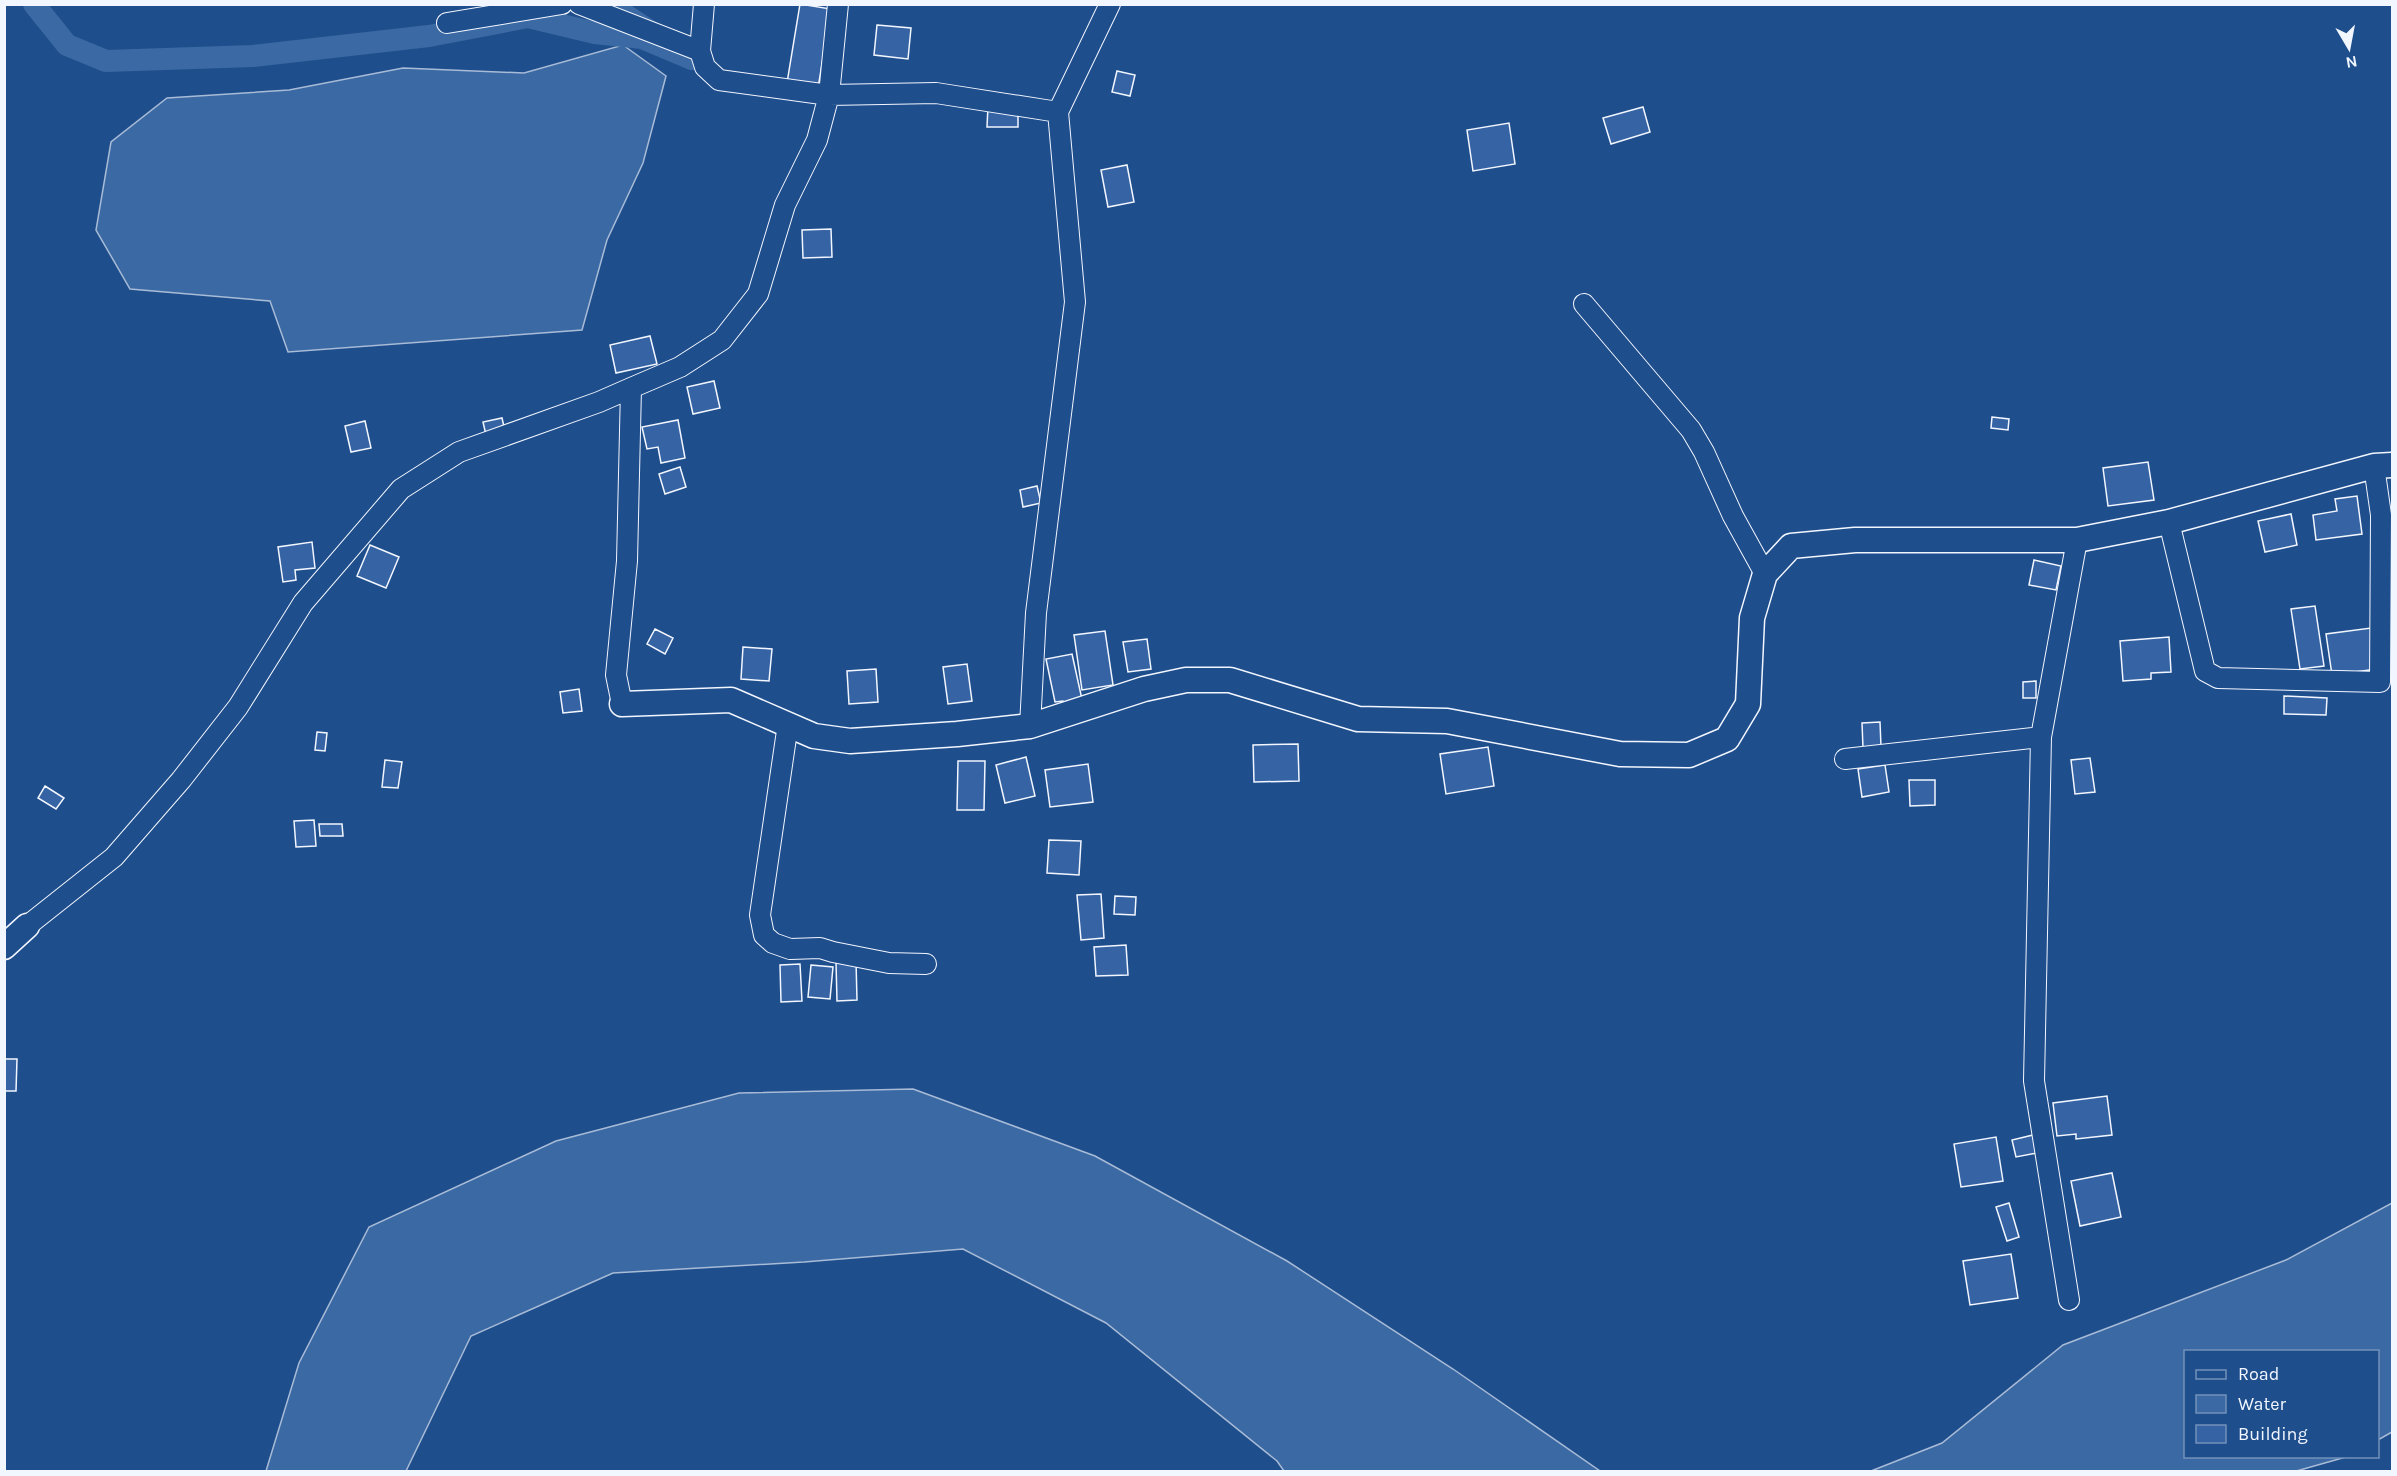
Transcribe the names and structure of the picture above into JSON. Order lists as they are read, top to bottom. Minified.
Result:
{"legend":["Road","Water","Building"],"north":"bottom"}
